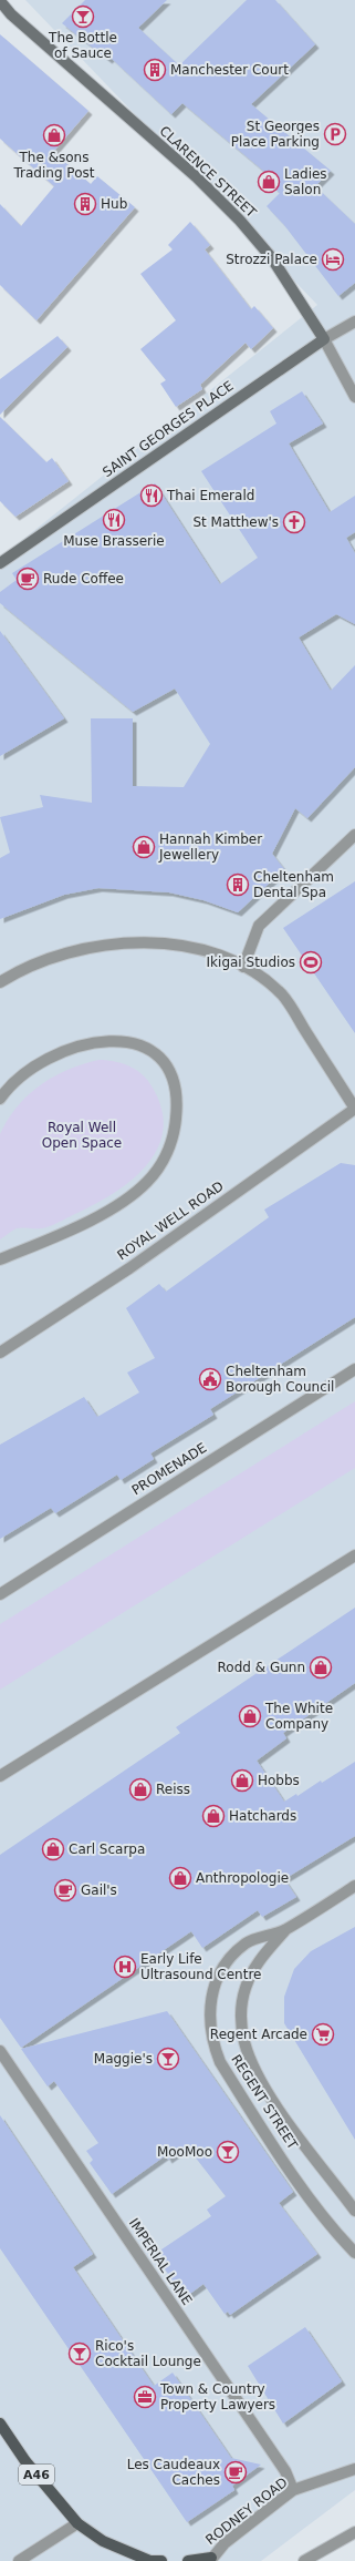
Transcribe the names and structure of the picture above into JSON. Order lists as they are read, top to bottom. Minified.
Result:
{"streets":{"main road":["A46"],"street":["CLARENCE STREET","SAINT GEORGES PLACE","ROYAL WELL ROAD","PROMENADE","REGENT STREET","IMPERIAL LANE","RODNEY ROAD"]},"crossings":[["CLARENCE STREET","SAINT GEORGES PLACE"],["IMPERIAL LANE","RODNEY ROAD"]],"parks":["Royal Well Open Space"],"places":{"bar":["The Bottle of Sauce","Maggie's","MooMoo","Rico's Cocktail Lounge"],"building":["Manchester Court","Hub","Cheltenham Dental Spa"],"parking":["St Georges Place Parking"],"shop":["The &sons Trading Post","Ladies Salon","Hannah Kimber Jewellery","Rodd & Gunn","The White Company","Hobbs","Reiss","Hatchards","Carl Scarpa","Anthropologie"],"hotel":["Strozzi Palace"],"restaurant":["Thai Emerald","Muse Brasserie"],"church":["St Matthew's"],"cafe":["Rude Coffee","Gail's","Les Caudeaux Caches"],"sports":["Ikigai Studios"],"public building":["Cheltenham Borough Council"],"hospital":["Early Life Ultrasound Centre"],"supermarket":["Regent Arcade"],"office":["Town & Country Property Lawyers"]}}
